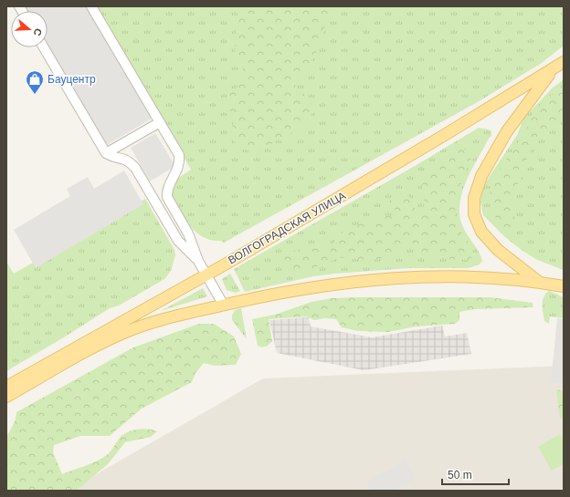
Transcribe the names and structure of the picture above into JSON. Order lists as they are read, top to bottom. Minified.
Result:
{"streets":{"main road":["ВОЛГОГРАДСКАЯ УЛИЦА"]},"places":{"shop":["Бауцентр"]},"scale_bar":"50 m","north":"right"}
